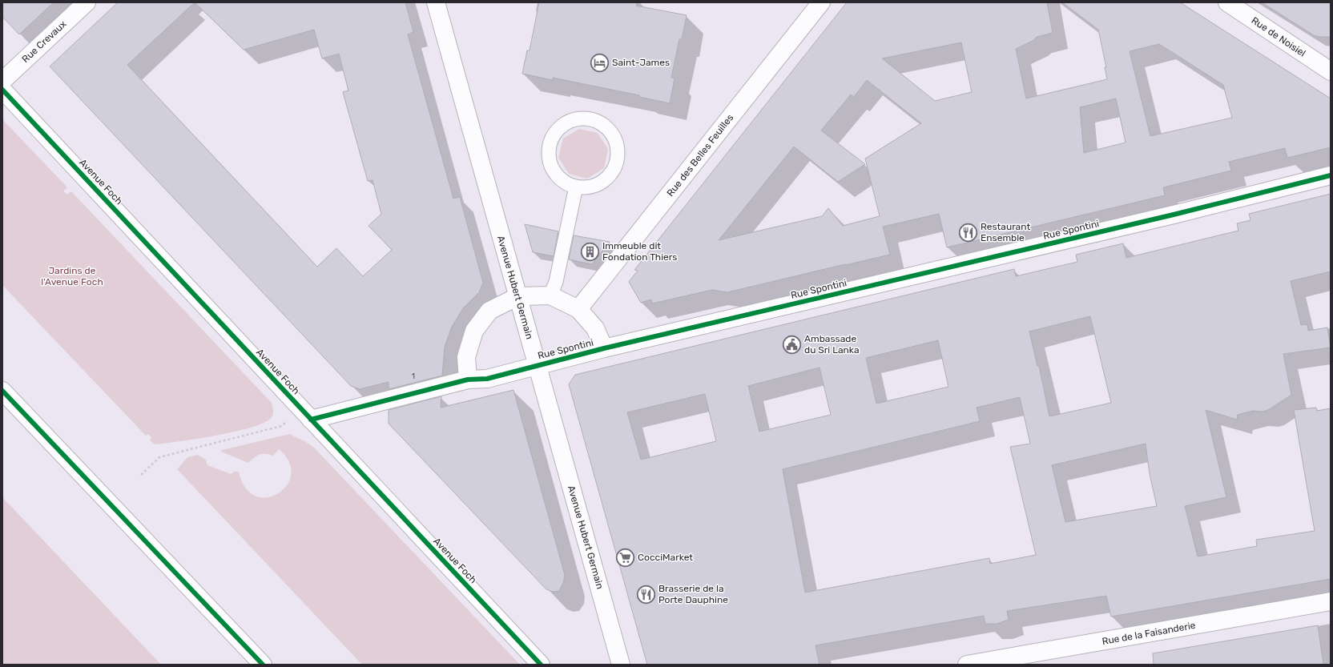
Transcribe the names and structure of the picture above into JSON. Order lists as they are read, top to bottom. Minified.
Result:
{"streets":{"street":["Rue de Noisiel","Rue Crevaux","Rue des Belles Feuilles","Avenue Foch","Rue Spontini","Avenue Hubert Germain","Rue de la Faisanderie"]},"crossings":[["Avenue Foch","Rue Spontini"],["Rue Spontini","Avenue Hubert Germain"]],"parks":["Jardins de l'Avenue Foch"],"places":{"hotel":["Saint-James"],"restaurant":["Restaurant Ensemble","Brasserie de la Porte Dauphine"],"building":["Immeuble dit Fondation Thiers"],"public building":["Ambassade du Sri Lanka"],"supermarket":["CocciMarket"]},"house_numbers":["1"]}
